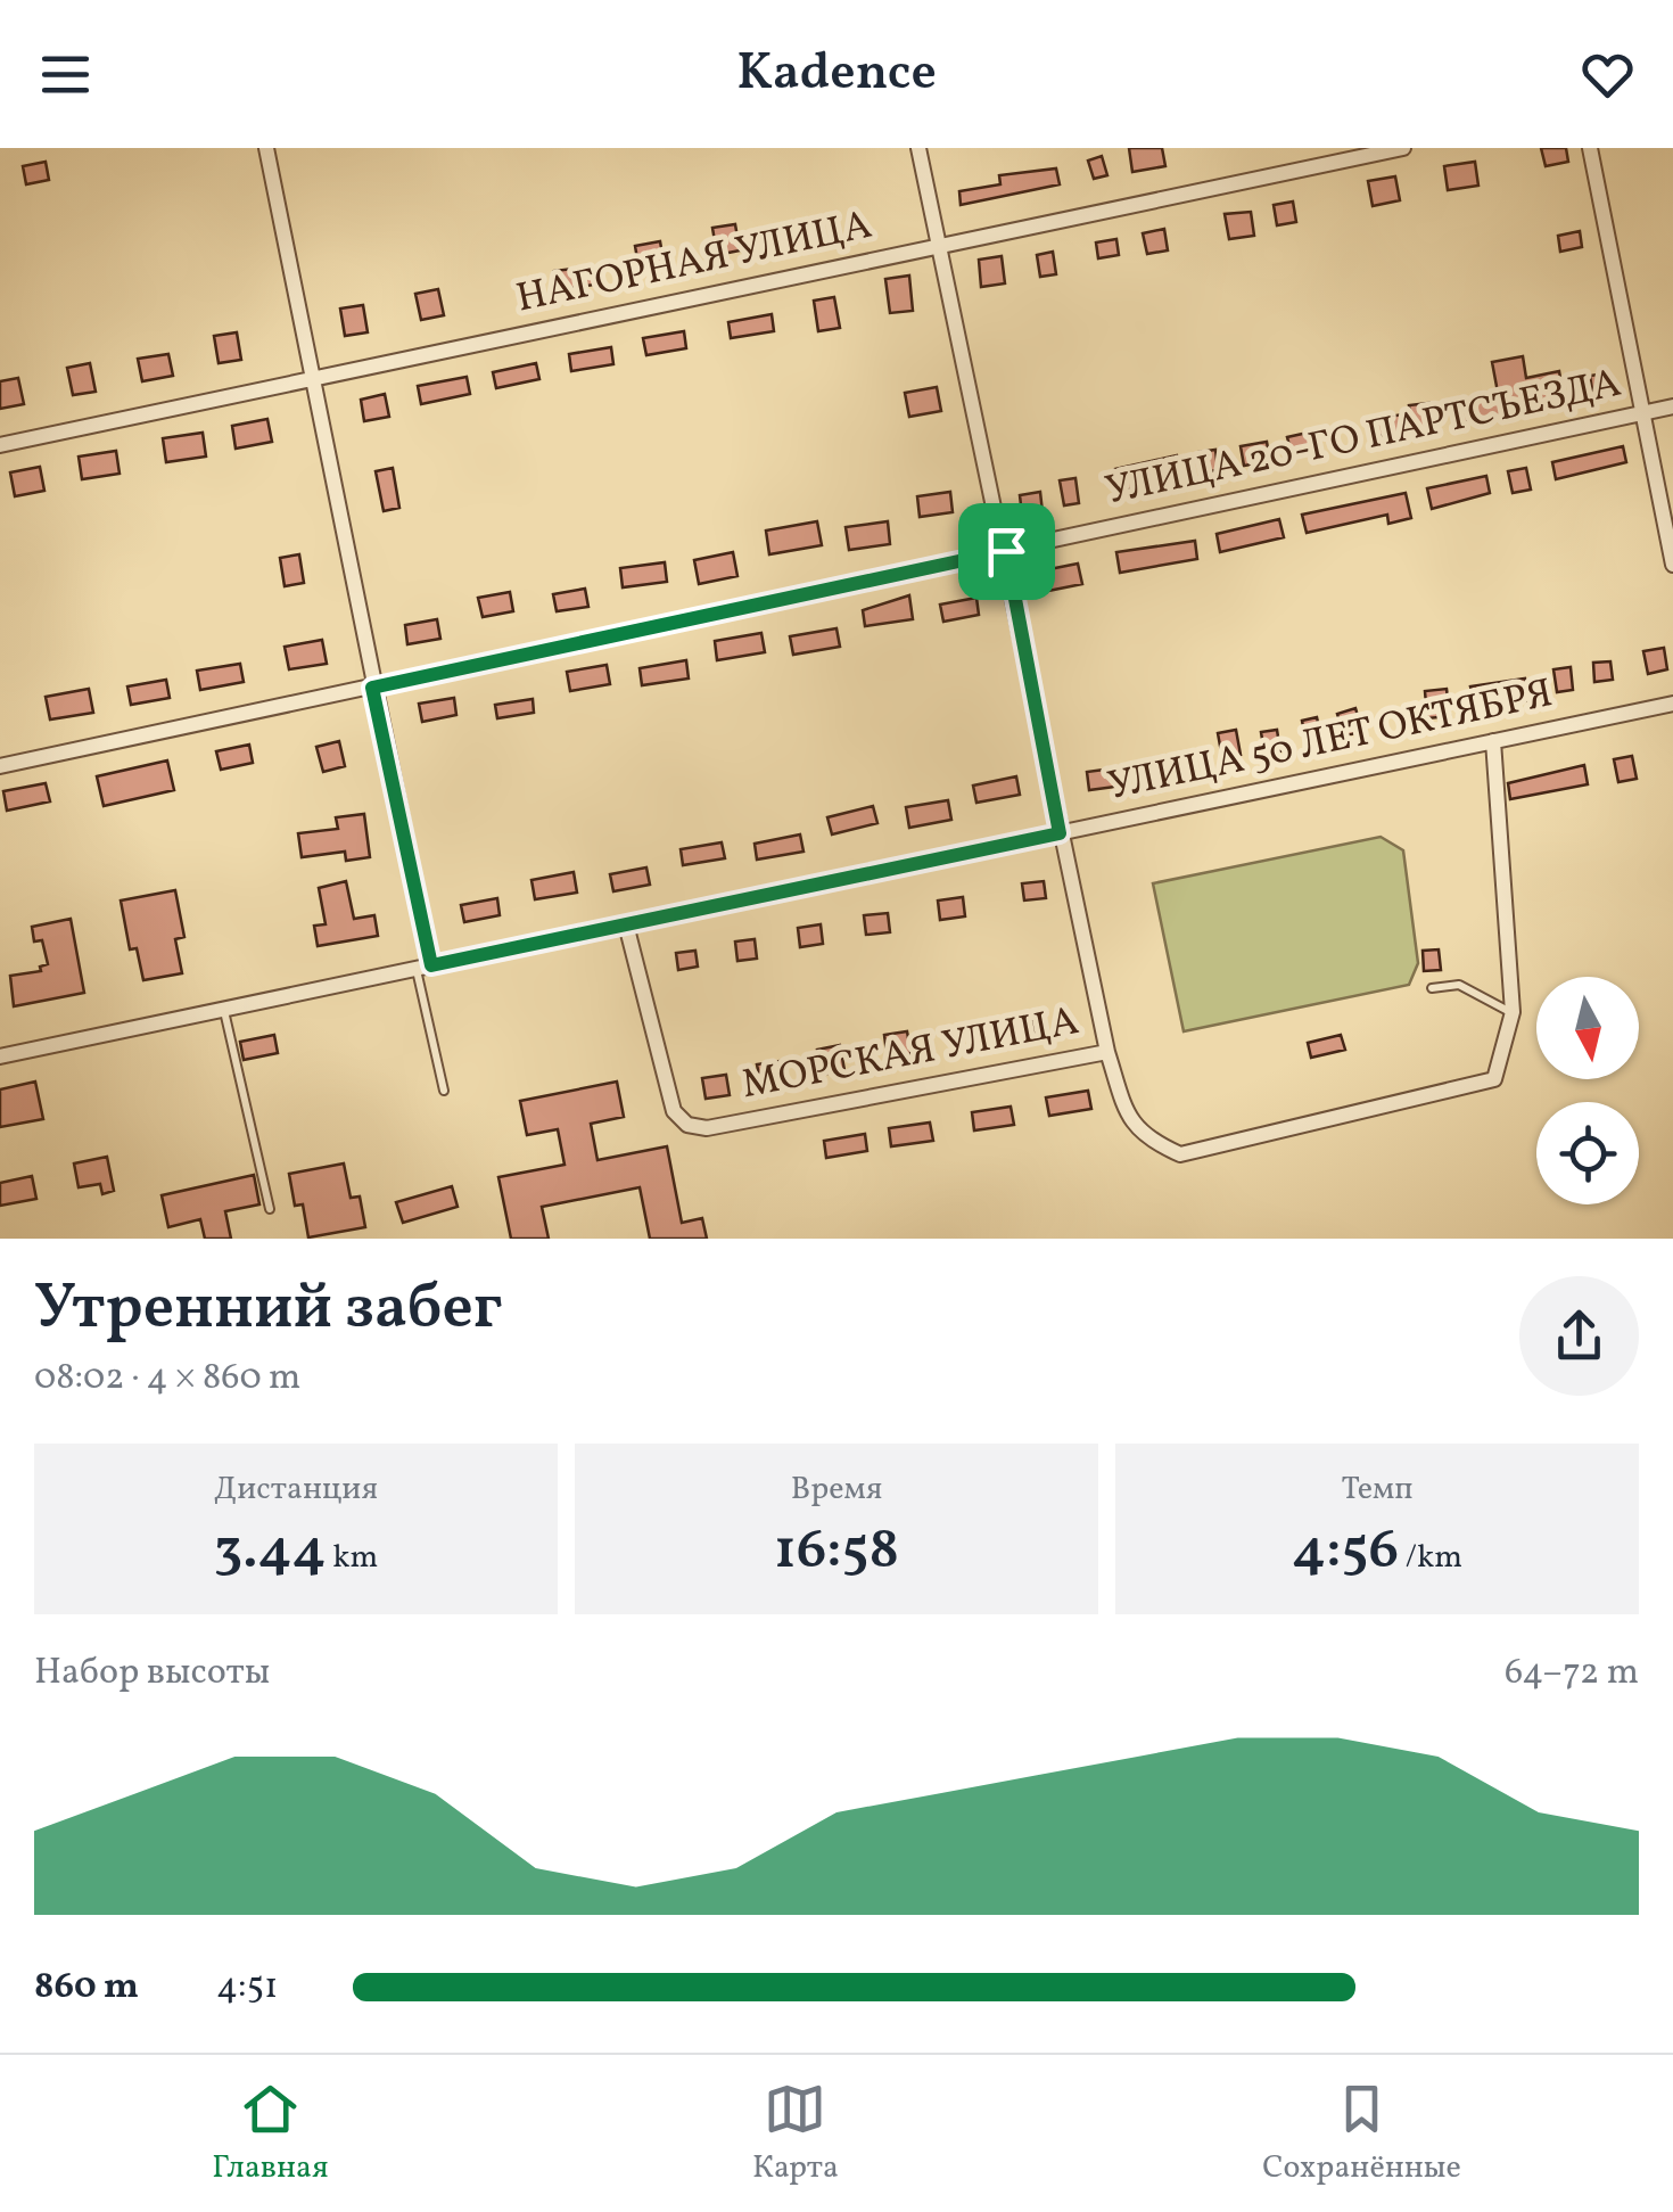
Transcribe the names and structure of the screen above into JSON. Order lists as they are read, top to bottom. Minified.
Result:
{"streets":{"street":["НАГОРНАЯ УЛИЦА","УЛИЦА 20-ГО ПАРТСЪЕЗДА","УЛИЦА 50 ЛЕТ ОКТЯБРЯ","МОРСКАЯ УЛИЦА"]},"crossings":[["УЛИЦА 50 ЛЕТ ОКТЯБРЯ","МОРСКАЯ УЛИЦА"]],"north":"bottom","page":{"header":"Kadence","heading":["Утренний забег","08:02 · 4 × 860 m"],"stats":[["Дистанция","3.44 km"],["Время","16:58"],["Темп","4:56 /km"]],"chart":["Набор высоты","64–72 m"],"list":[{"name":"860 m","note":"4:51"}],"tabs":["Главная","Карта","Сохранённые"]}}
